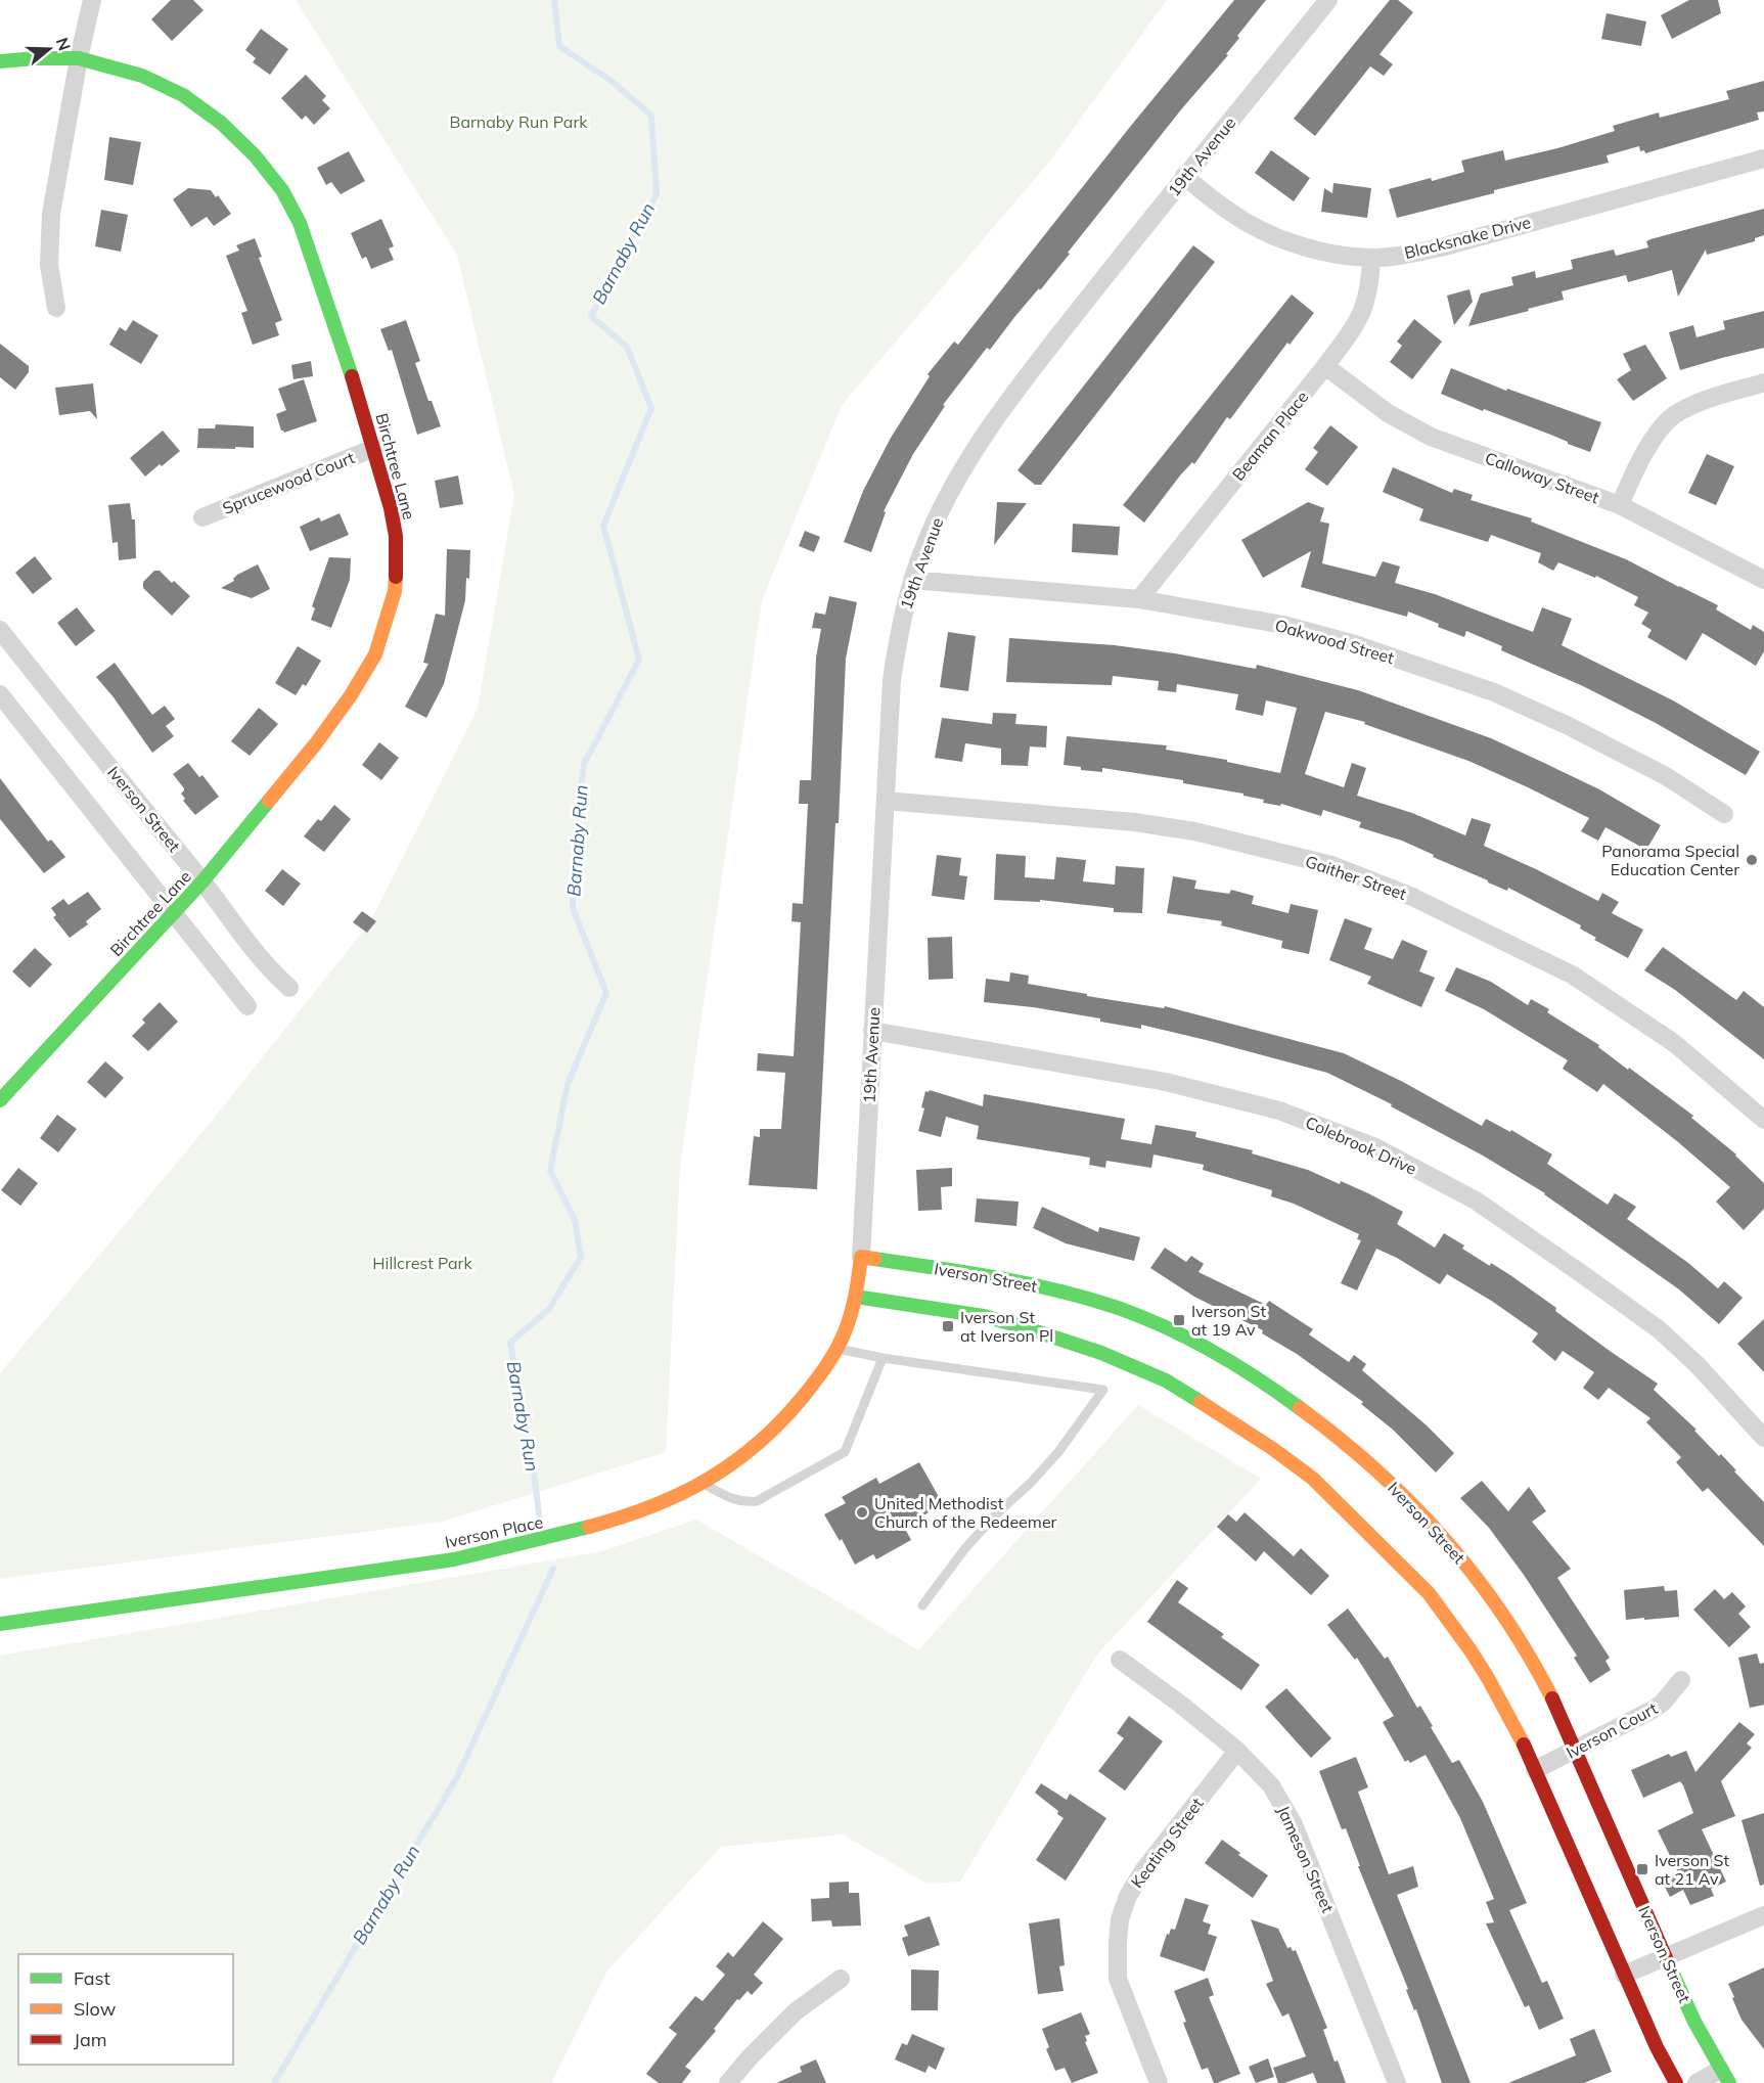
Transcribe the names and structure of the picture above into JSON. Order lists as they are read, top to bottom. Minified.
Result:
{"streets":{"main road":["Birchtree Lane","Iverson Street","Iverson Place"],"street":["19th Avenue","Blacksnake Drive","Beaman Place","Calloway Street","Sprucewood Court","Oakwood Street","Gaither Street","Colebrook Drive","Iverson Court","Keating Street","Jameson Street"]},"crossings":[["19th Avenue","Blacksnake Drive"],["19th Avenue","Oakwood Street"],["19th Avenue","Iverson Street"],["19th Avenue","Gaither Street"],["19th Avenue","Colebrook Drive"],["19th Avenue","Iverson Place"],["Blacksnake Drive","Beaman Place"],["Beaman Place","Calloway Street"],["Beaman Place","Oakwood Street"],["Birchtree Lane","Sprucewood Court"],["Birchtree Lane","Iverson Street"],["Iverson Street","Iverson Place"],["Iverson Street","Iverson Court"],["Keating Street","Jameson Street"]],"water":["Barnaby Run"],"parks":["Barnaby Run Park","Hillcrest Park"],"places":{"other":["Panorama Special Education Center","United Methodist Church of the Redeemer"],"transit":["Iverson St at 19 Av","Iverson St at Iverson Pl","Iverson St at 21 Av"]},"legend":["Fast","Slow","Jam"],"north":"right"}
